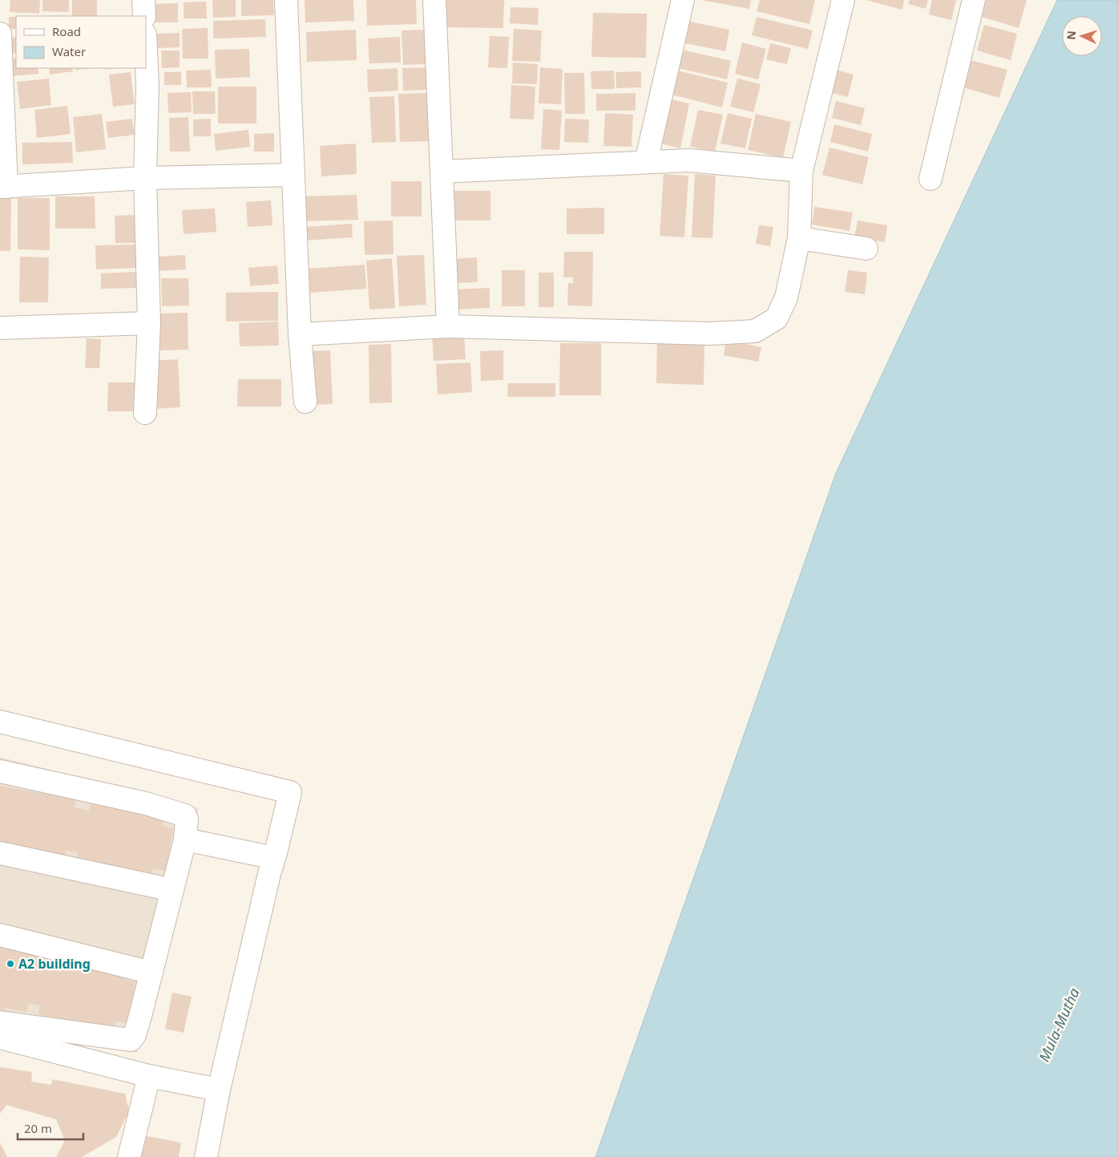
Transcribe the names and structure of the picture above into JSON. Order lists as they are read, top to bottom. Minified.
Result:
{"water":["Mula-Mutha"],"places":["A2 building"],"legend":["Road","Water"],"scale_bar":"20 m","north":"left"}
